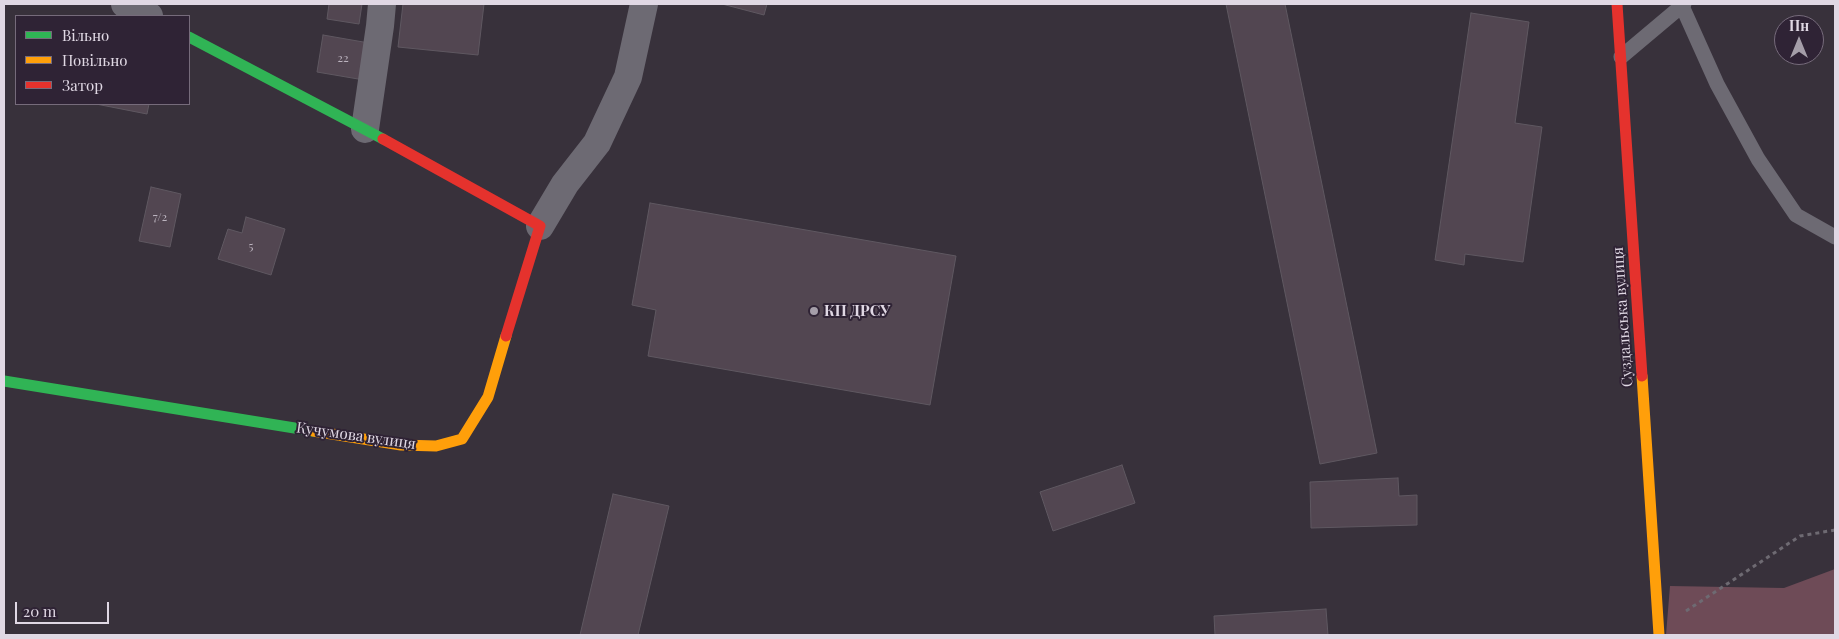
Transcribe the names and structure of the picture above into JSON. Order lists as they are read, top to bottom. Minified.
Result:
{"streets":{"street":["Суздальська вулиця","Кучумова вулиця"]},"places":["КП ДРСУ"],"house_numbers":["22","7/2","5"],"legend":["Вільно","Повільно","Затор"],"scale_bar":"20 m","north":"top"}
